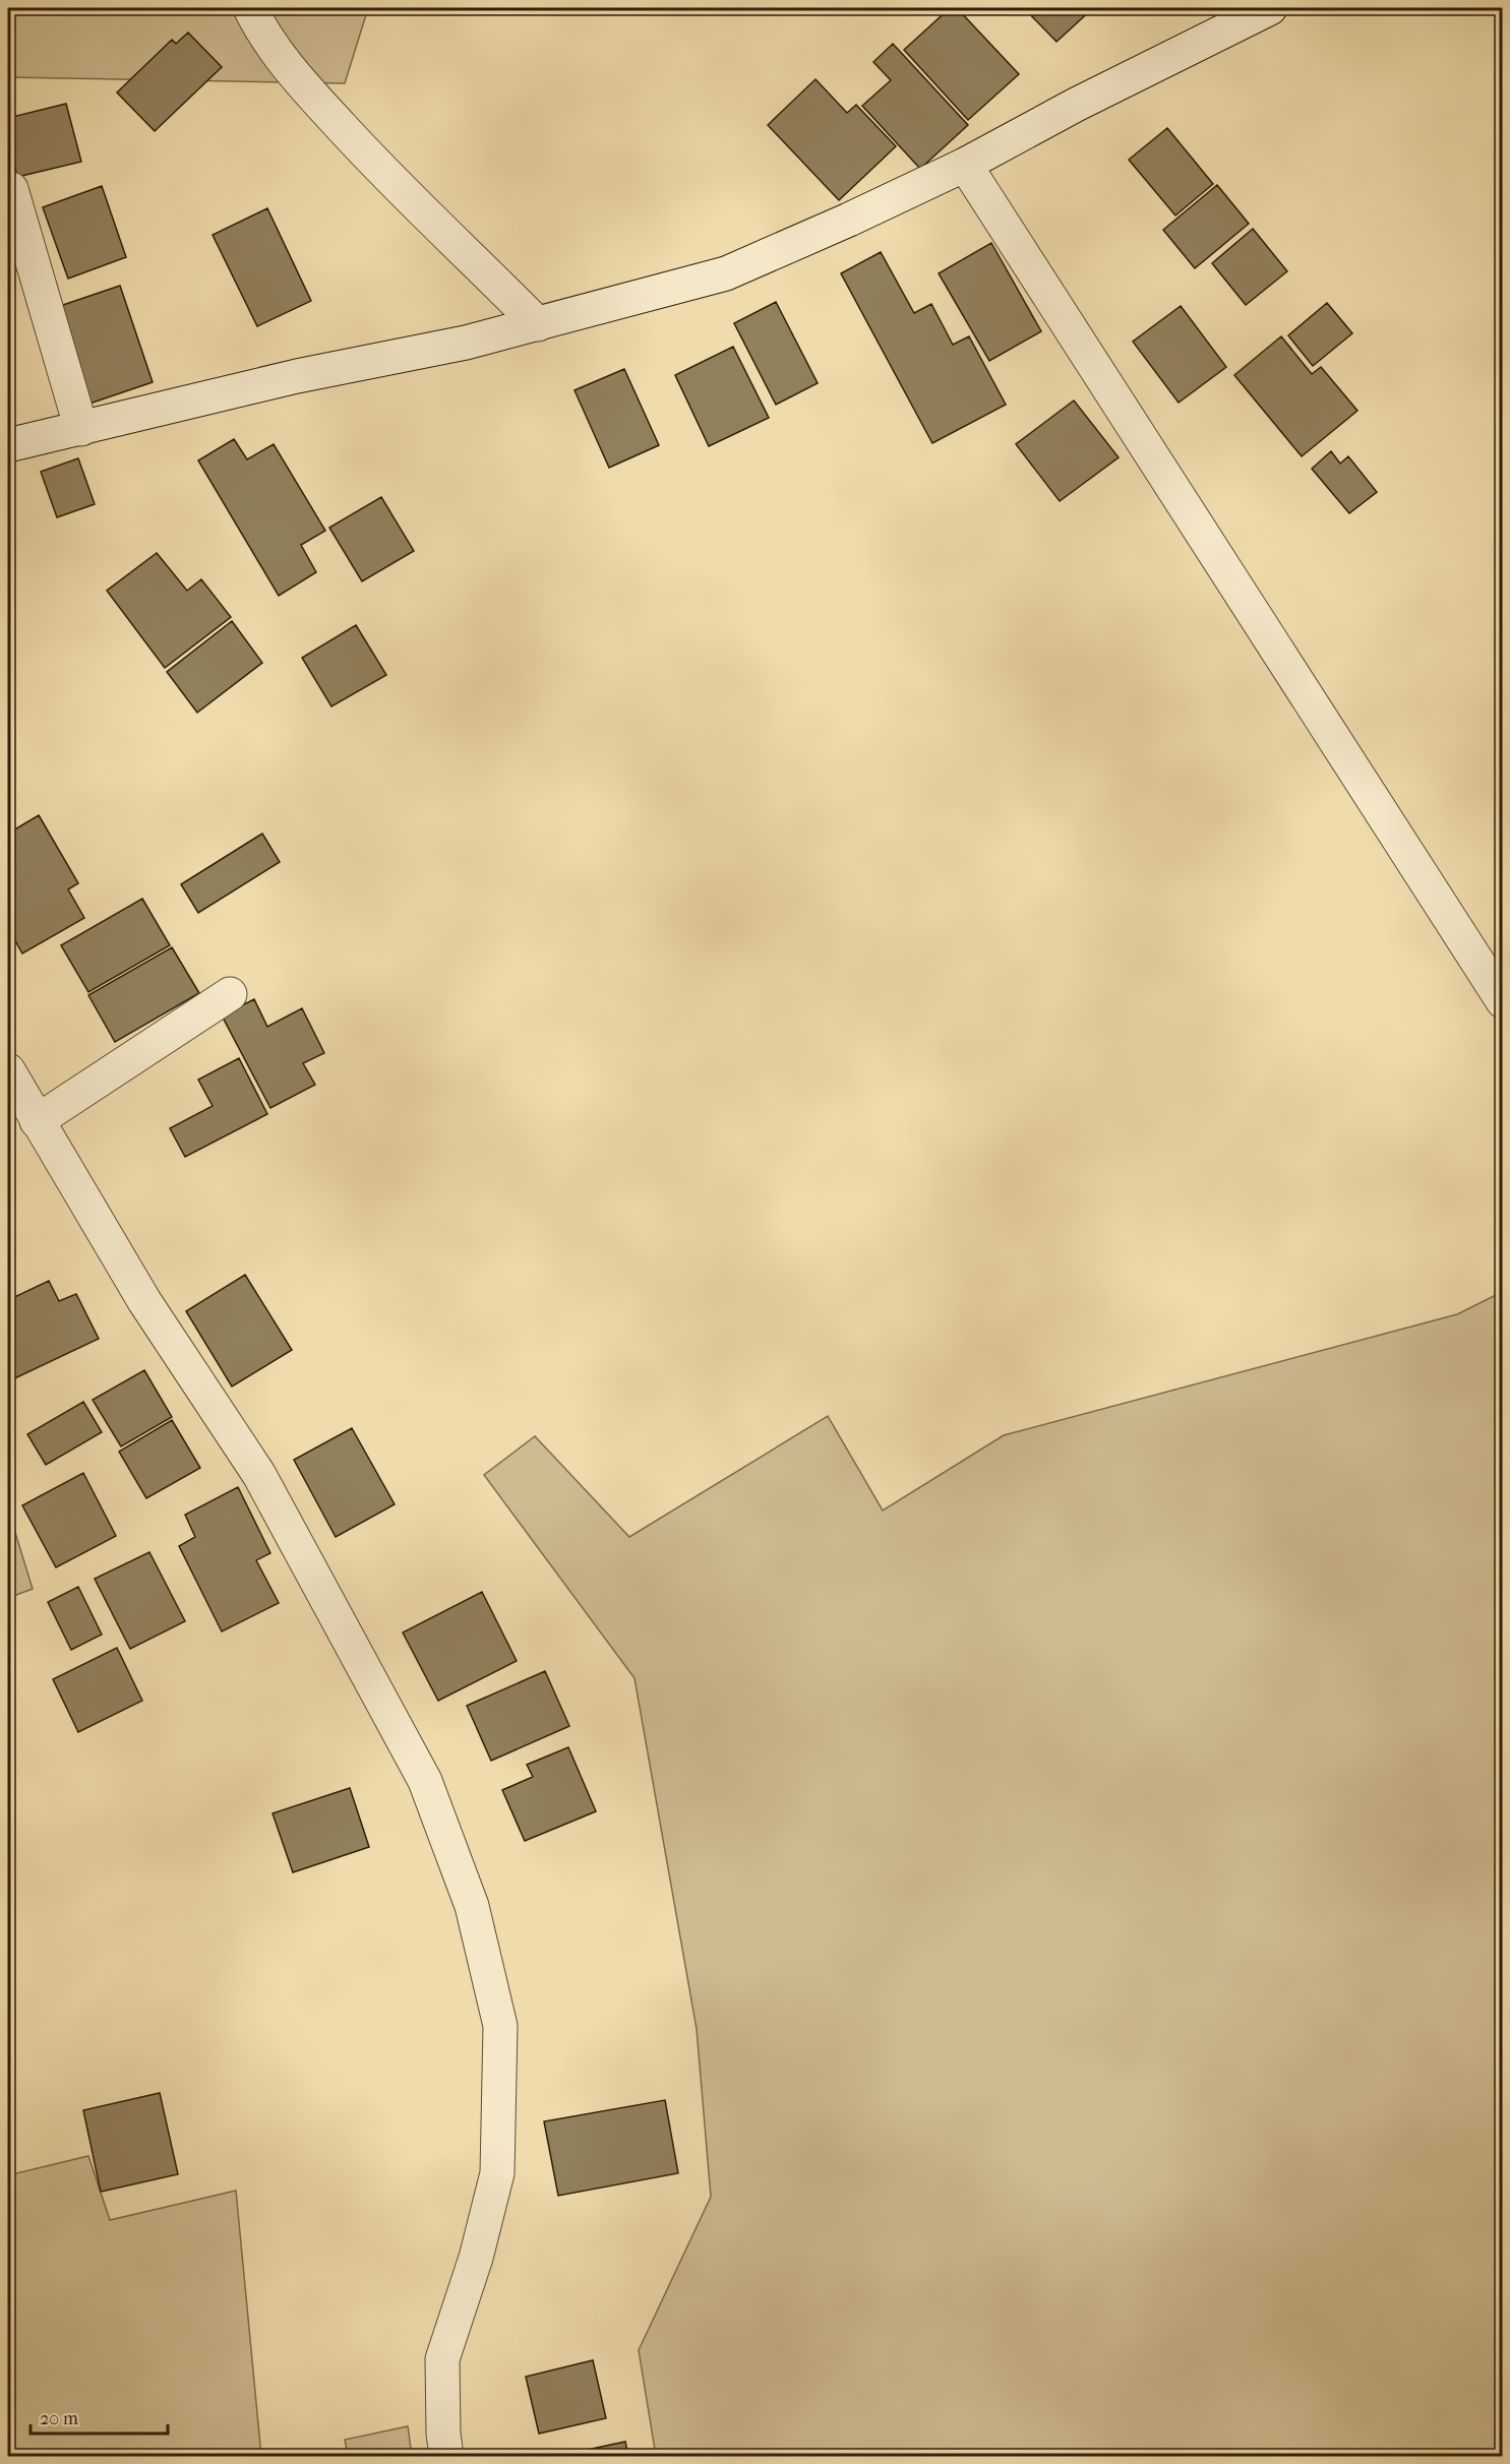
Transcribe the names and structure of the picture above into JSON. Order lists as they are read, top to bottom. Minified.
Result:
{"scale_bar":"20 m"}
